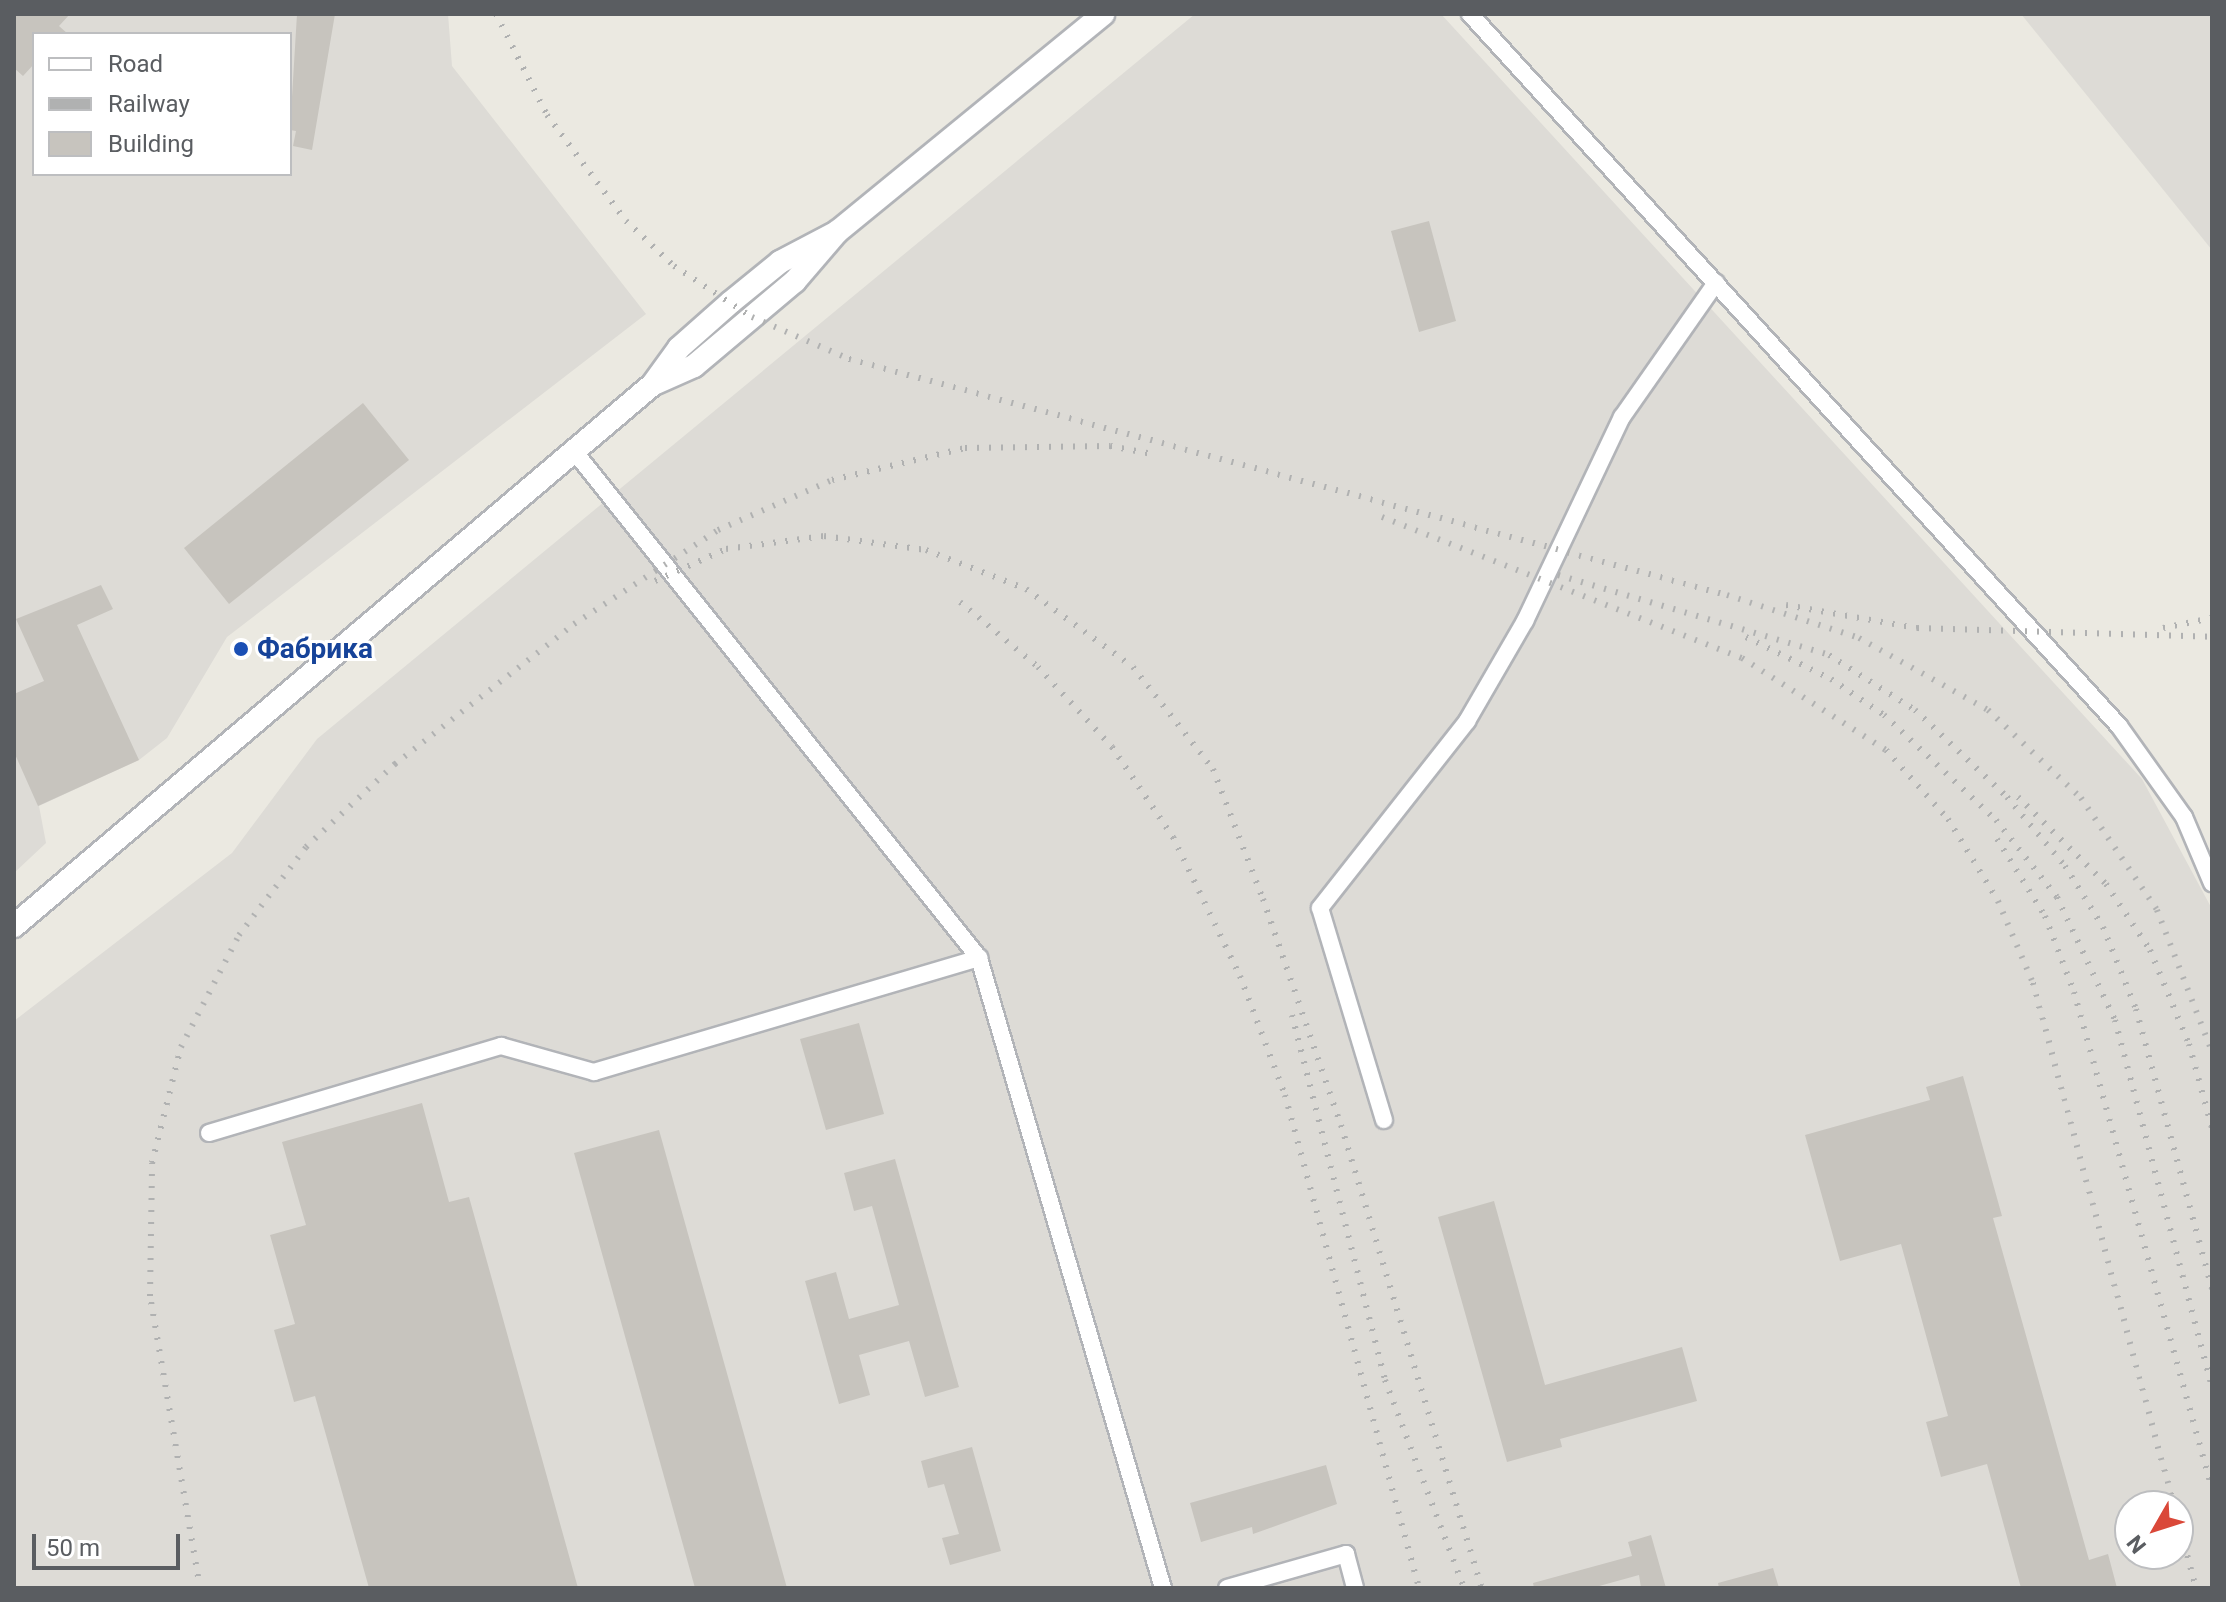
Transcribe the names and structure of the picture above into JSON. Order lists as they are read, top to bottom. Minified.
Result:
{"places":["Фабрика"],"legend":["Road","Railway","Building"],"scale_bar":"50 m","north":"bottom left"}
